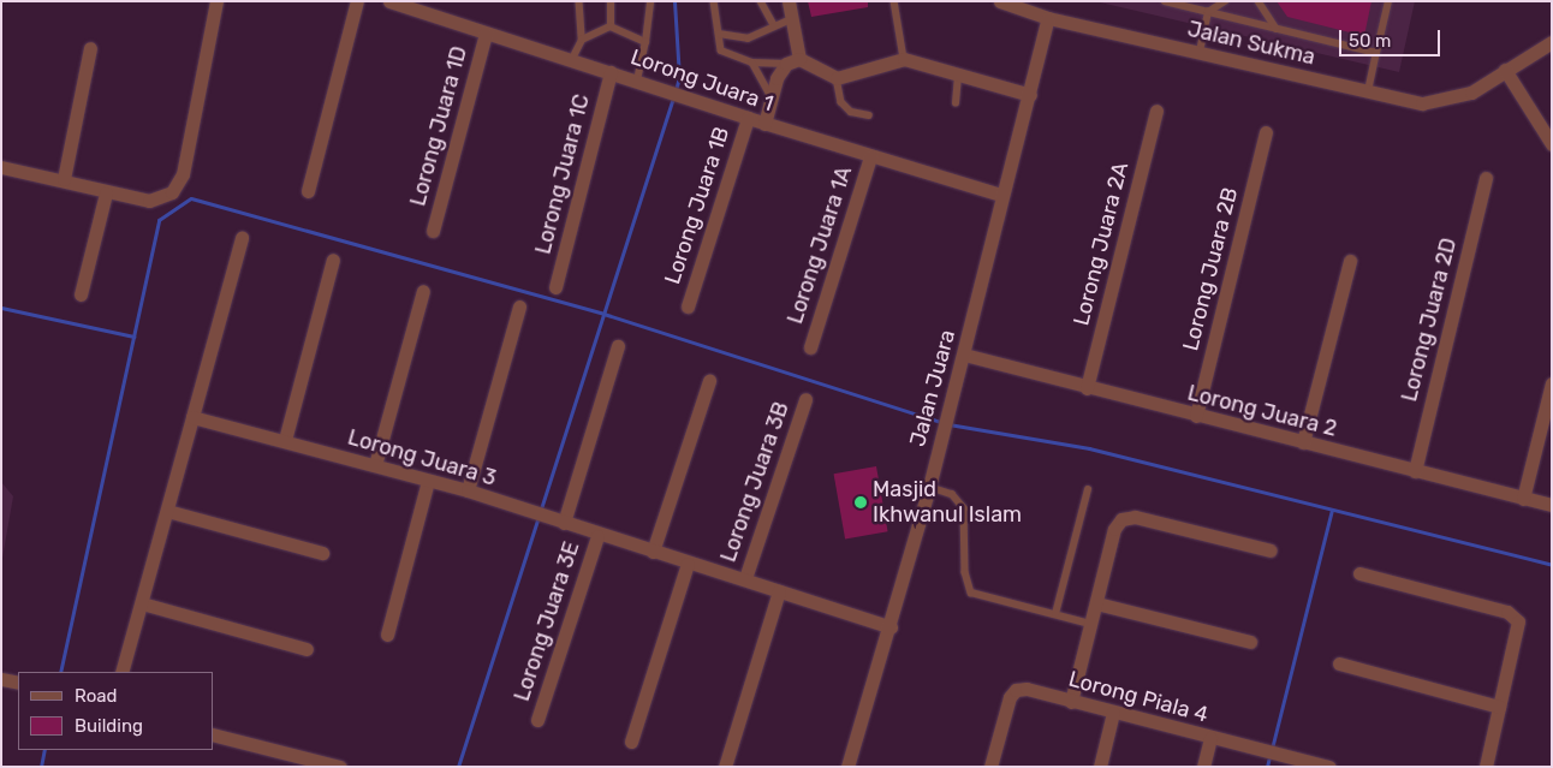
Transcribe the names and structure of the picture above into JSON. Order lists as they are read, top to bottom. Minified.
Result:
{"streets":{"street":["Jalan Sukma","Lorong Juara 1","Lorong Juara 1D","Lorong Juara 1C","Lorong Juara 1B","Lorong Juara 2A","Lorong Juara 1A","Lorong Juara 2B","Lorong Juara 2D","Jalan Juara","Lorong Juara 2","Lorong Juara 3","Lorong Juara 3B","Lorong Juara 3E","Lorong Piala 4"]},"crossings":[["Jalan Sukma","Jalan Juara"],["Lorong Juara 1","Lorong Juara 1D"],["Lorong Juara 1","Lorong Juara 1C"],["Lorong Juara 1","Lorong Juara 1B"],["Lorong Juara 1","Lorong Juara 1A"],["Lorong Juara 1","Jalan Juara"],["Lorong Juara 2A","Lorong Juara 2"],["Lorong Juara 2B","Lorong Juara 2"],["Lorong Juara 2D","Lorong Juara 2"],["Jalan Juara","Lorong Juara 2"],["Jalan Juara","Lorong Juara 3"],["Lorong Juara 3","Lorong Juara 3B"],["Lorong Juara 3","Lorong Juara 3E"]],"places":["Masjid Ikhwanul Islam"],"legend":["Road","Building"],"scale_bar":"50 m"}
